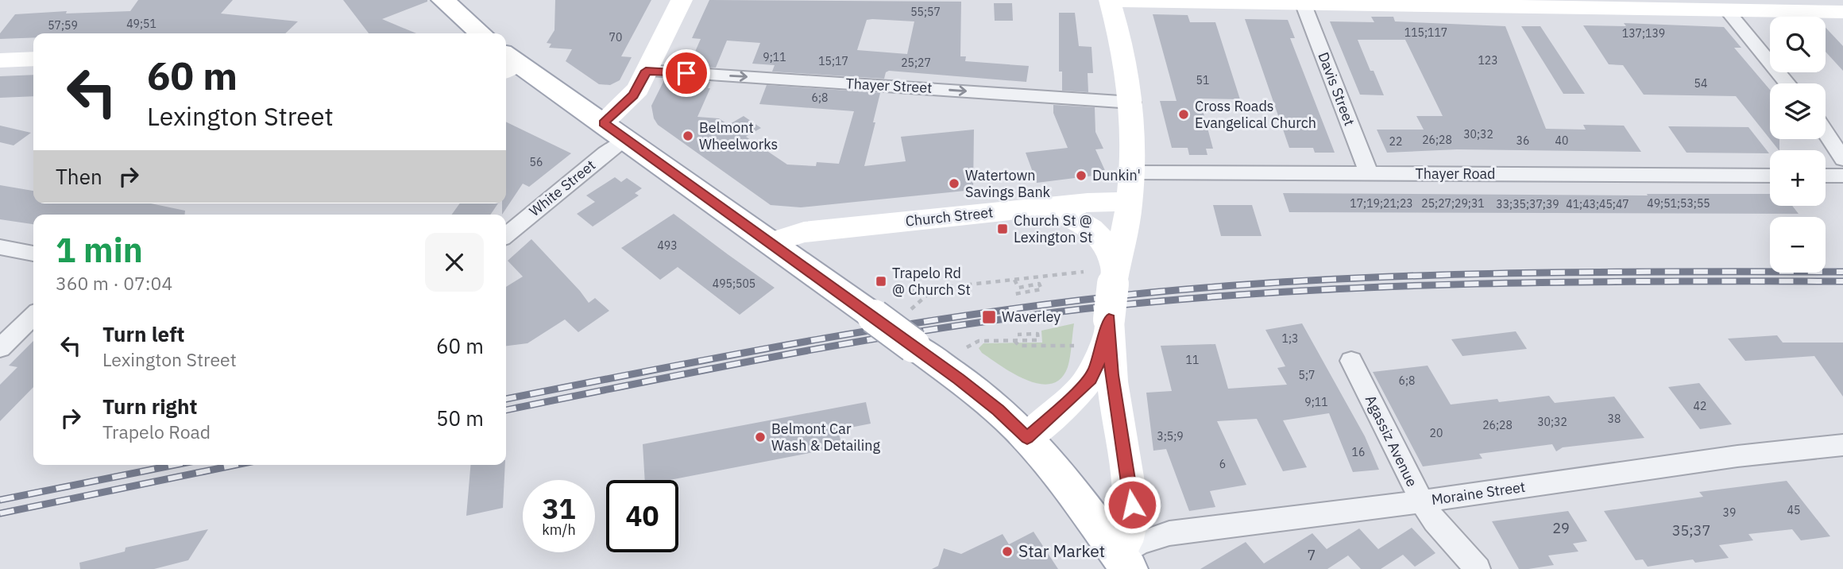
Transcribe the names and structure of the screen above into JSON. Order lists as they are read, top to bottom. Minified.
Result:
{"streets":{"street":["Thayer Street","Davis Street","Thayer Road","White Street","Church Street","Agassiz Avenue","Moraine Street"]},"crossings":[["Davis Street","Thayer Road"],["Agassiz Avenue","Moraine Street"]],"one_way":["Thayer Street"],"places":{"other":["Cross Roads Evangelical Church","Belmont Wheelworks","Dunkin'","Watertown Savings Bank","Belmont Car Wash & Detailing","Star Market"],"transit":["Church St @ Lexington St","Trapelo Rd @ Church St","Waverley"]},"house_numbers":["55;57","49;51","57;59","115;117","137;139","70","9;11","123","15;17","25;27","51","54","6;8","30;32","26;28","36","40","22","56","17;19;21;23","25;27;29;31","49;51;53;55","33;35;37;39","41;43;45;47","493","495;505","1;3","11","5;7","6;8","9;11","42","38","30;32","26;28","20","3;5;9","16","6","45","39","29","35;37","7"],"page":{"map_buttons":["+","−"],"turn":["60 m","Lexington Street"],"then":"Then","heading":["1 min","360 m · 07:04"],"list":[{"name":"Turn left","note":"Lexington Street","value":"60 m"},{"name":"Turn right","note":"Trapelo Road","value":"50 m"}],"speed":"31 km/h","limit":"40"}}
